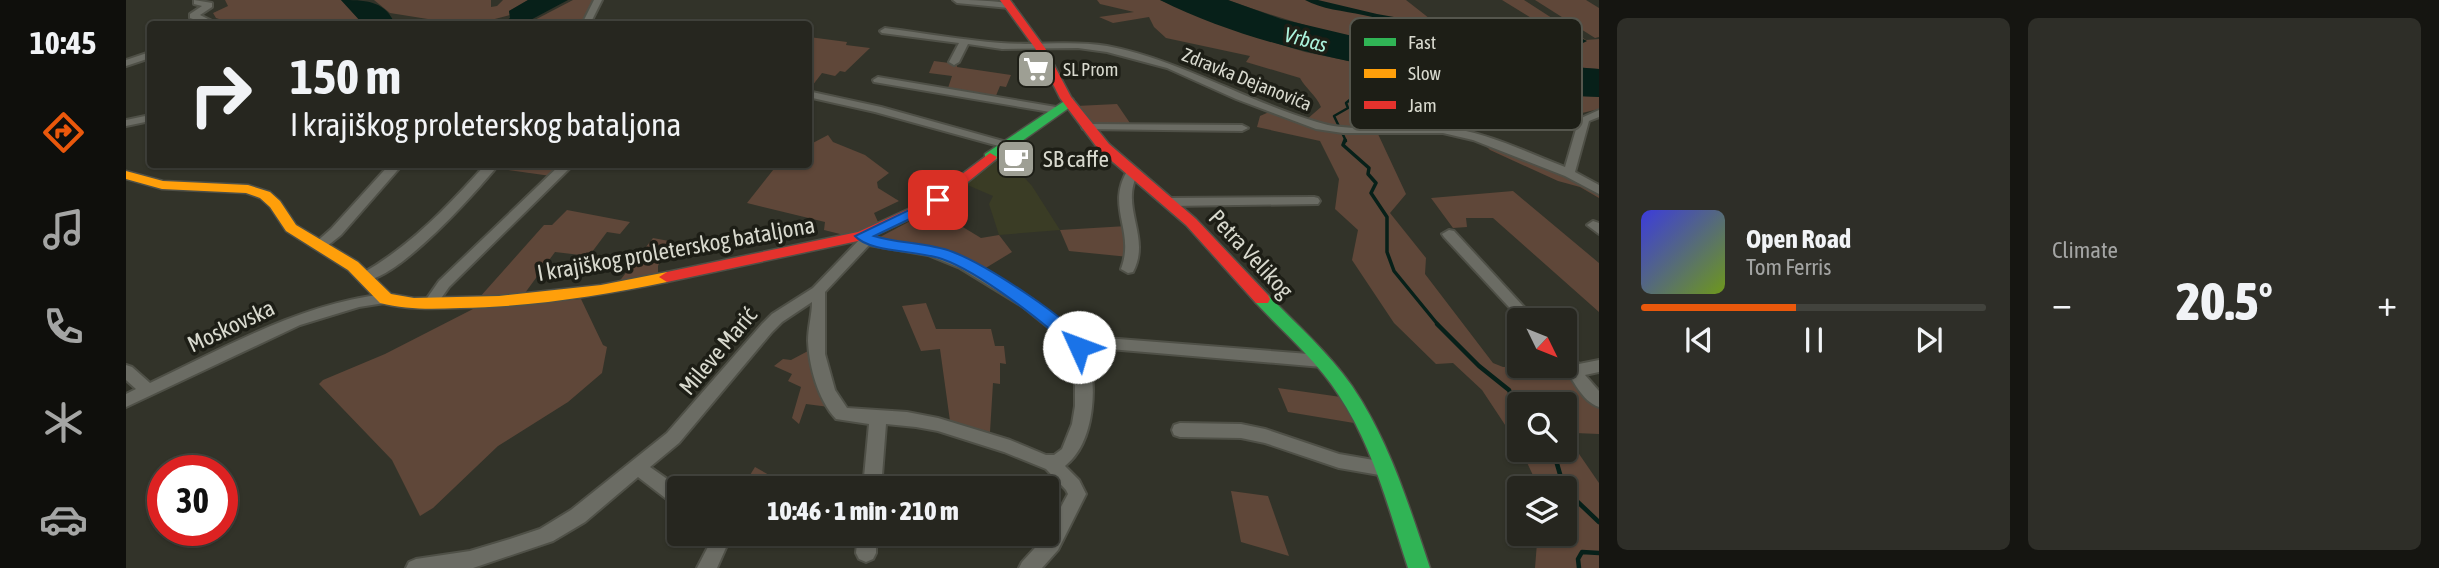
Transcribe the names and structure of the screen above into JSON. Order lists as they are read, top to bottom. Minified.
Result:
{"streets":{"street":["Zdravka Dejanovića","I krajiškog proleterskog bataljona","Petra Velikog","Moskovska","Mileve Marić"]},"crossings":[["Zdravka Dejanovića","Petra Velikog"],["I krajiškog proleterskog bataljona","Petra Velikog"],["I krajiškog proleterskog bataljona","Moskovska"],["I krajiškog proleterskog bataljona","Mileve Marić"]],"water":["Vrbas"],"places":{"supermarket":["SL Prom"],"cafe":["SB caffe"]},"legend":["Fast","Slow","Jam"],"north":"bottom right","page":{"tabs":"10:45","tile":"Climate","turn":["150 m","I krajiškog proleterskog bataljona"],"song":["Open Road","Tom Ferris"],"heat":["−","20.5°","+"],"limit":"30","trip":"10:46 · 1 min · 210 m"}}
